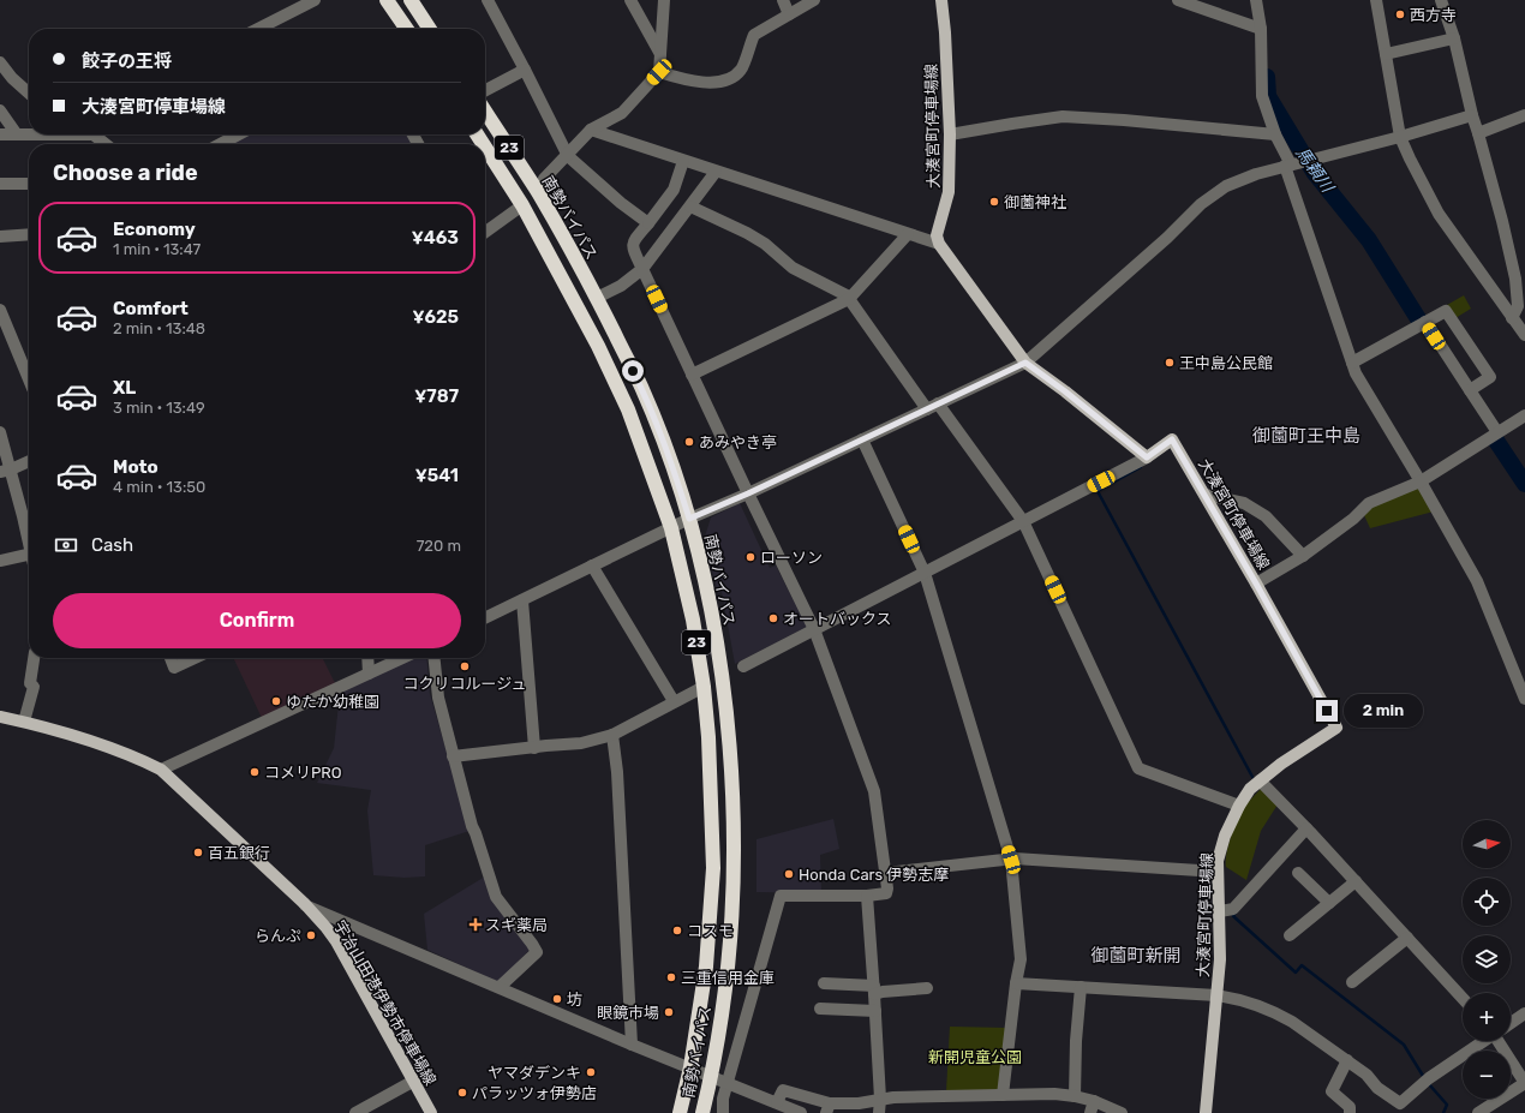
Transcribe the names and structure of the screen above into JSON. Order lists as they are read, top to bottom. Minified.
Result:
{"streets":{"highway":["23","南勢バイパス"],"main road":["大湊宮町停車場線","宇治山田港伊勢市停車場線"]},"districts":["御薗町王中島","御薗町新開"],"water":["馬頼川"],"parks":["新開児童公園"],"places":{"other":["西方寺","御薗神社","王中島公民館","あみやき亭","ローソン","オートバックス","コクリコルージュ","ゆたか幼稚園","コメリPRO","百五銀行","Honda Cars 伊勢志摩","コスモ","らんぷ","三重信用金庫","坊","眼鏡市場","ヤマダデンキ","パラッツォ伊勢店"],"health":["スギ薬局"]},"north":"right","page":{"banner":["餃子の王将","大湊宮町停車場線"],"heading":"Choose a ride","list":[{"name":"Economy","note":"1 min · 13:47","value":"¥463"},{"name":"Comfort","note":"2 min · 13:48","value":"¥625"},{"name":"XL","note":"3 min · 13:49","value":"¥787"},{"name":"Moto","note":"4 min · 13:50","value":"¥541"}],"pay":["Cash","720 m"],"buttons":"Confirm","bubble":"2 min","map_buttons":["+","−"]}}
